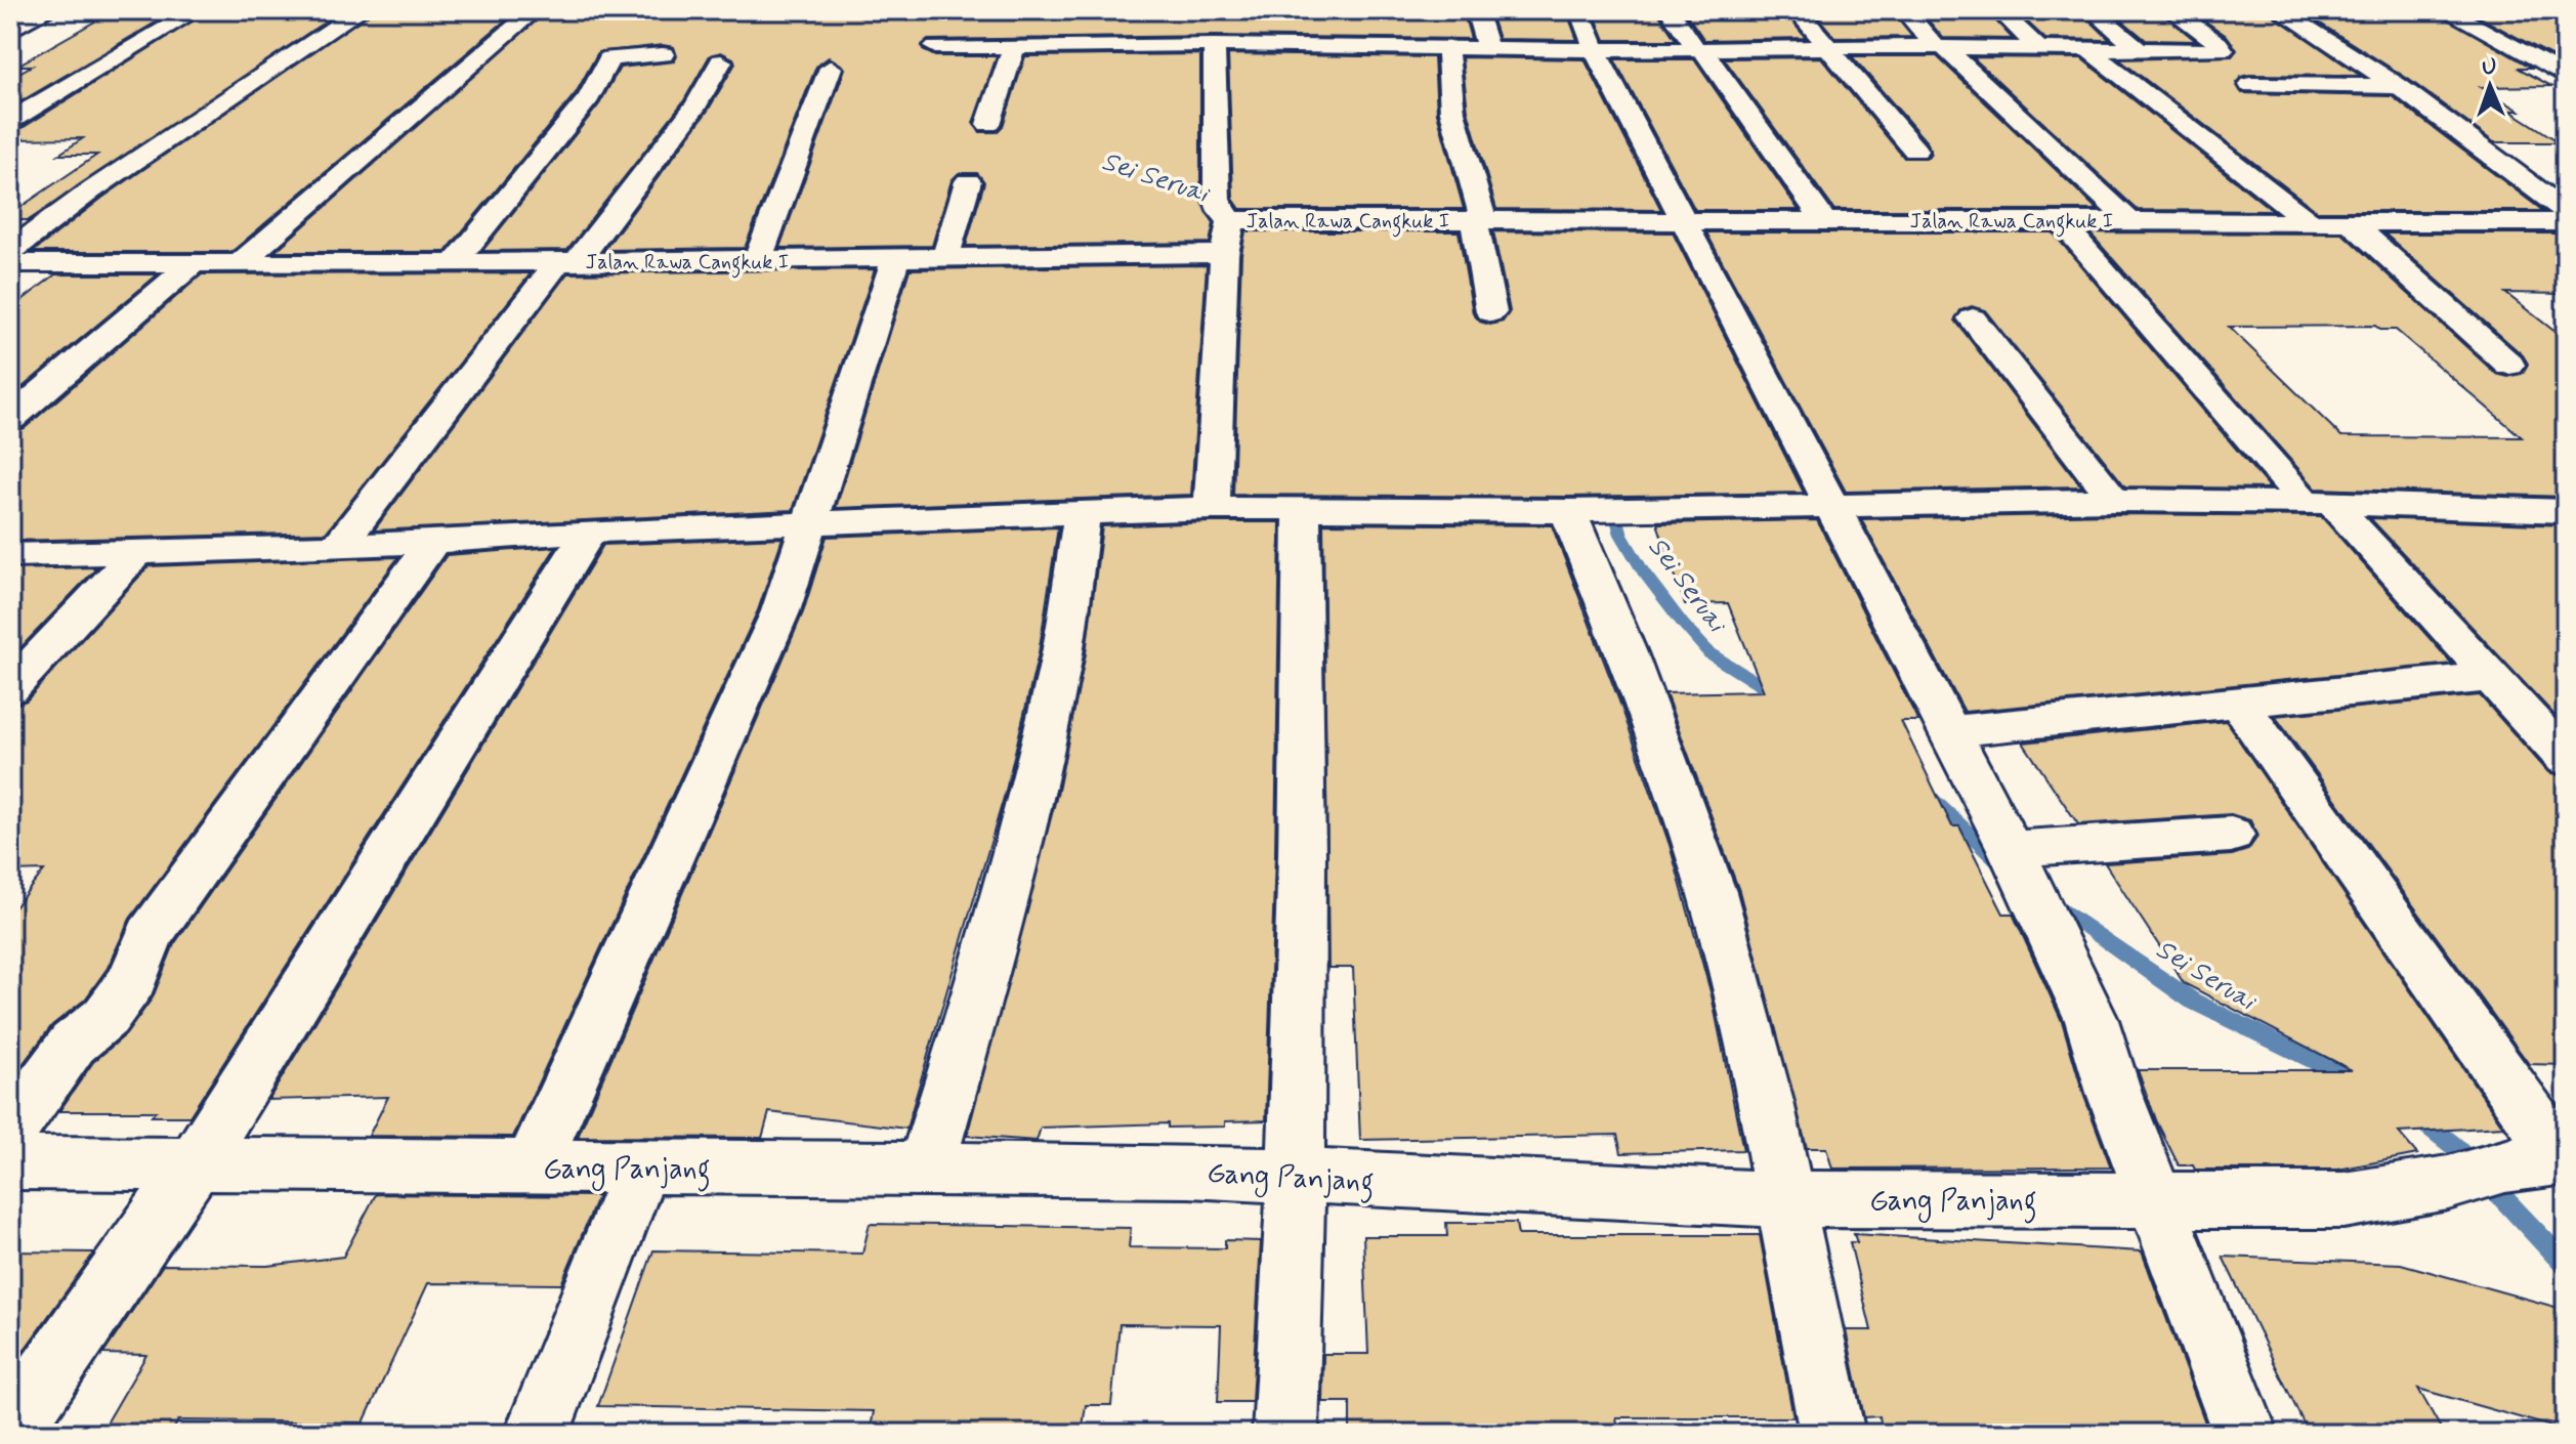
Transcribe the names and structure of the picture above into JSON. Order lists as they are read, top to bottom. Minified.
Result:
{"streets":{"street":["Jalan Rawa Cangkuk I","Gang Panjang"]},"water":["Sei Seruai"],"north":"top"}
